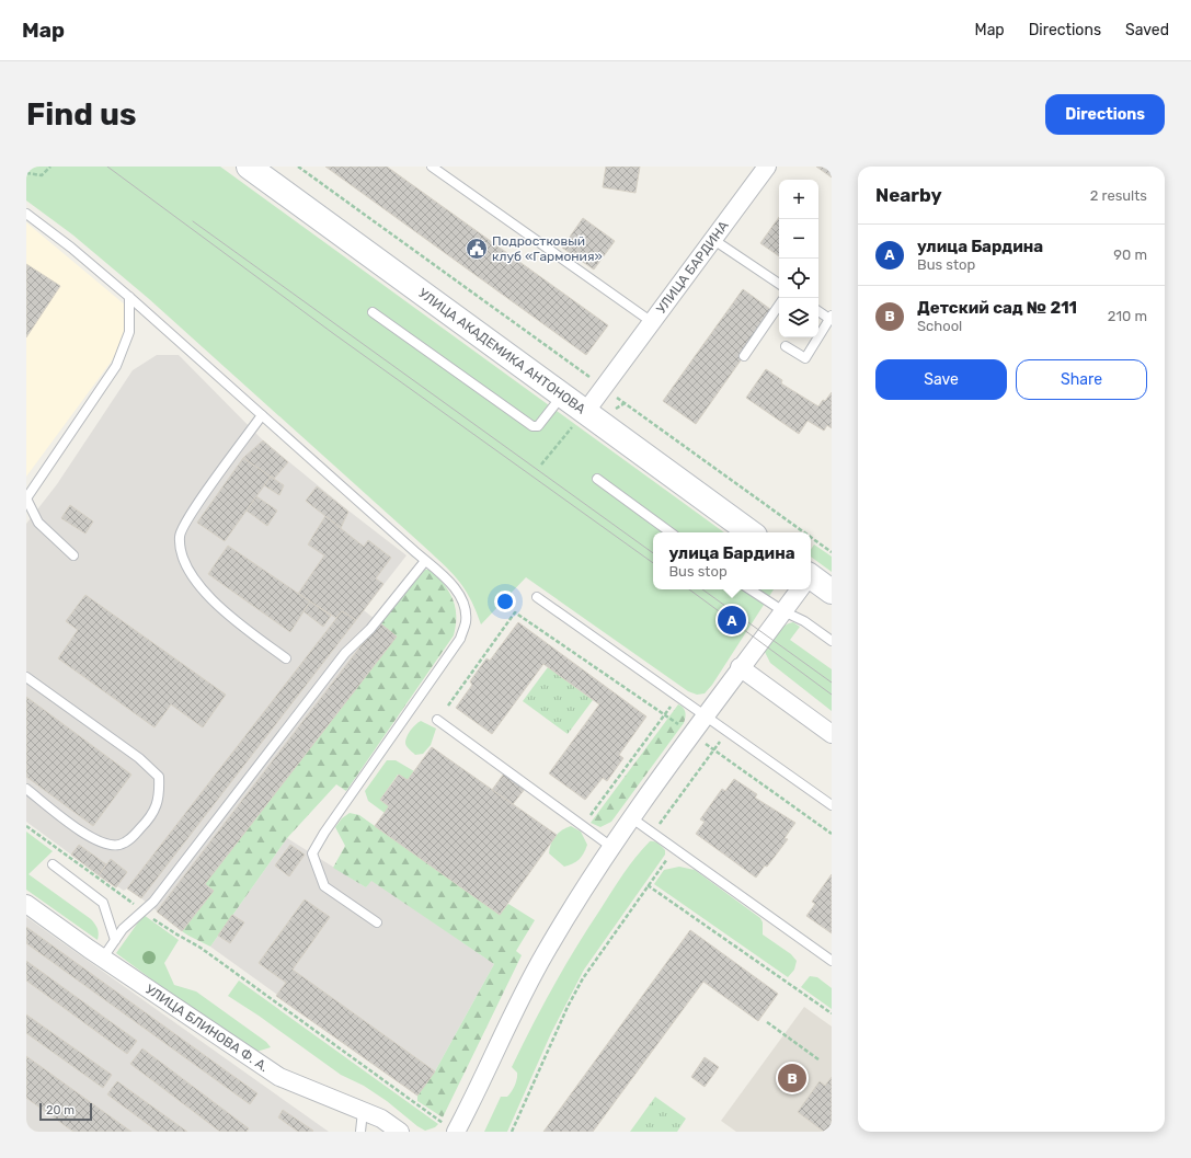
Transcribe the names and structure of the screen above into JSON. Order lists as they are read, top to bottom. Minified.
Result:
{"streets":{"main road":["УЛИЦА АКАДЕМИКА АНТОНОВА"],"street":["УЛИЦА БАРДИНА","УЛИЦА БЛИНОВА Ф. А."]},"crossings":[["УЛИЦА БАРДИНА","УЛИЦА АКАДЕМИКА АНТОНОВА"]],"places":{"public building":["Подростковый клуб «Гармония»"]},"scale_bar":"20 m","page":{"header":"Map","nav":["Map","Directions","Saved"],"buttons":["Directions",["Save","Share"]],"title":"Find us","heading":["Nearby","2 results"],"map_buttons":["+","−"],"list":[{"mark":"A","name":"улица Бардина","note":"Bus stop","value":"90 m"},{"mark":"B","name":"Детский сад № 211","note":"School","value":"210 m"}],"popup":["улица Бардина","Bus stop"],"pins":["A","B"],"scale":"20 m"}}
